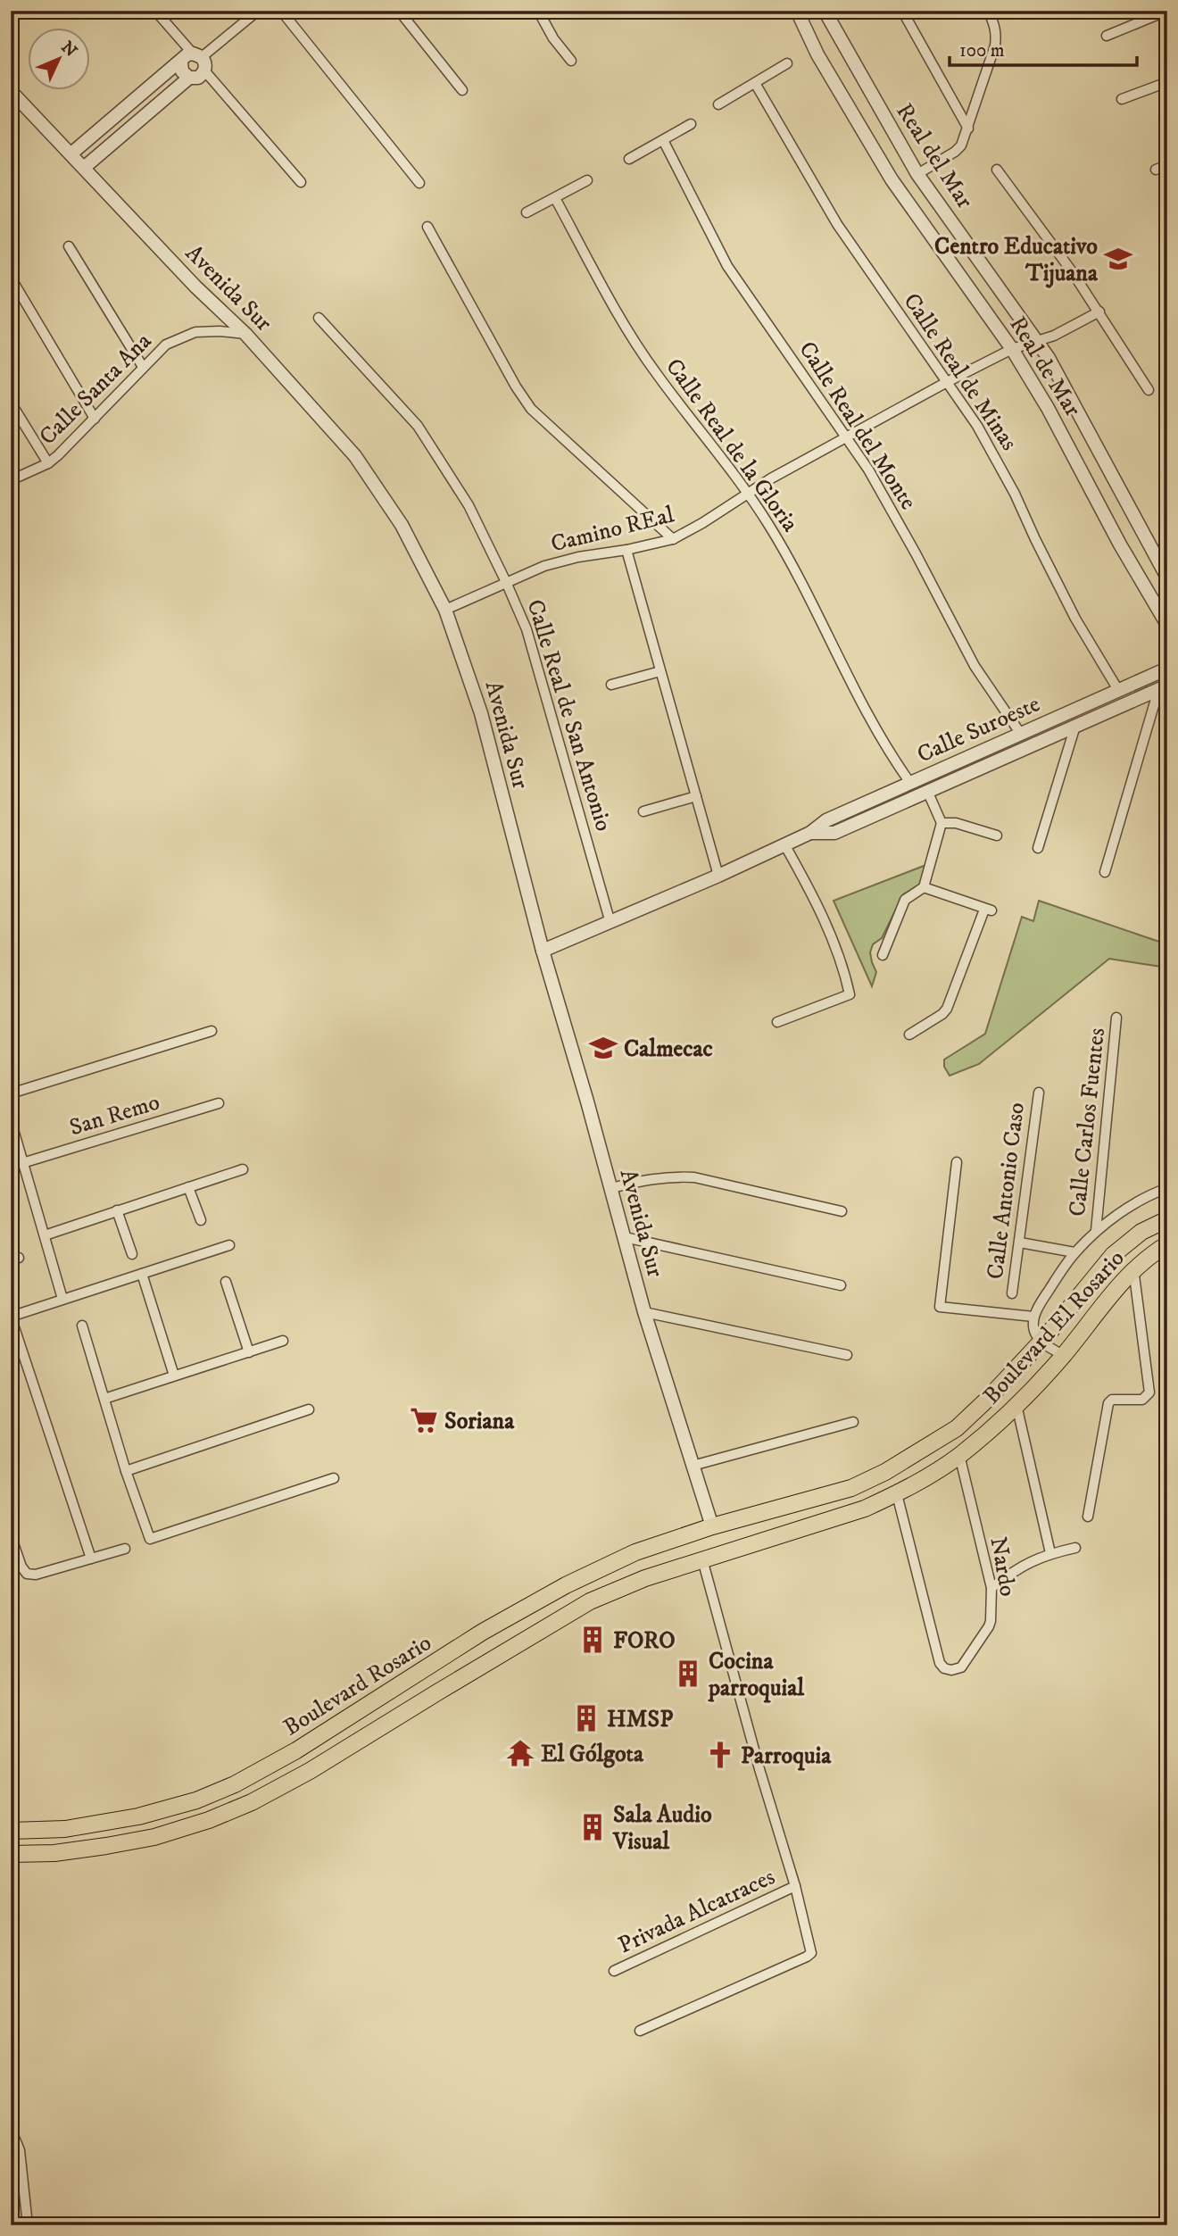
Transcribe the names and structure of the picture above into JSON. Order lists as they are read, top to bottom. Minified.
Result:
{"streets":{"main road":["Boulevard El Rosario","Boulevard Rosario"],"street":["Real del Mar","Avenida Sur","Real de Mar","Calle Real de Minas","Calle Santa Ana","Calle Real del Monte","Calle Real de la Gloria","Camino REal","Calle Real de San Antonio","Calle Suroeste","San Remo","Calle Carlos Fuentes","Calle Antonio Caso","Nardo","Privada Alcatraces"]},"crossings":[["Real del Mar","Camino REal"],["Avenida Sur","Calle Santa Ana"],["Avenida Sur","Camino REal"],["Avenida Sur","Calle Suroeste"],["Avenida Sur","Boulevard El Rosario"],["Avenida Sur","Boulevard Rosario"],["Real de Mar","Camino REal"],["Calle Real de Minas","Camino REal"],["Calle Real de Minas","Calle Suroeste"],["Calle Real del Monte","Camino REal"],["Calle Real del Monte","Calle Suroeste"],["Calle Real de la Gloria","Camino REal"],["Calle Real de la Gloria","Calle Suroeste"],["Camino REal","Calle Real de San Antonio"],["Calle Real de San Antonio","Calle Suroeste"],["Boulevard El Rosario","Nardo"],["Boulevard El Rosario","Boulevard Rosario"]],"places":{"school or university":["Centro Educativo Tijuana","Calmecac"],"supermarket":["Soriana"],"building":["FORO","Cocina parroquial","HMSP","Sala Audio Visual"],"temple":["El Gólgota"],"church":["Parroquia"]},"scale_bar":"100 m","north":"top right"}
